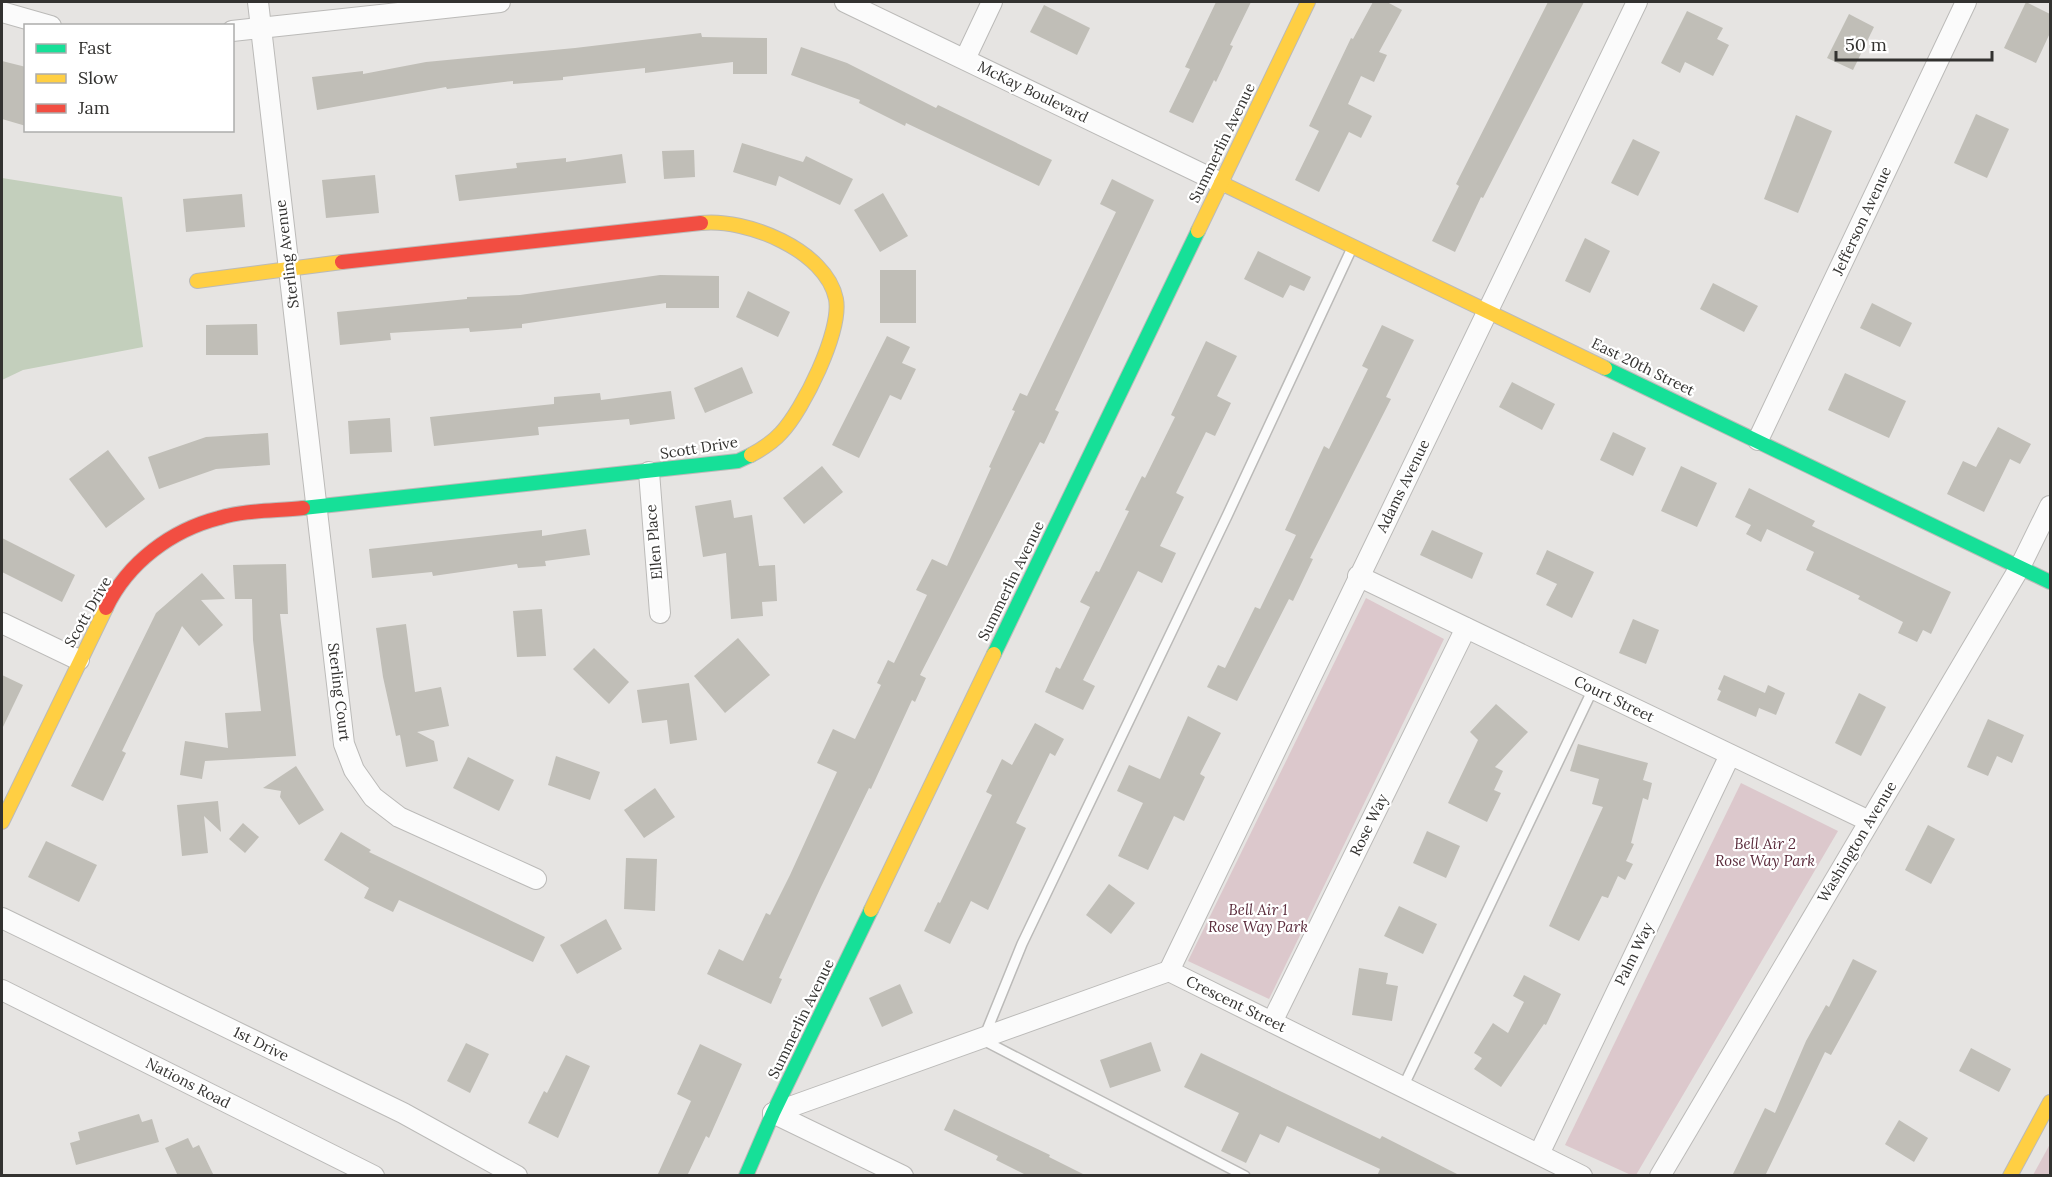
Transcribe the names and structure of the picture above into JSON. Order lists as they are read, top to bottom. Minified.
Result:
{"streets":{"street":["McKay Boulevard","Summerlin Avenue","Jefferson Avenue","Sterling Avenue","East 20th Street","Scott Drive","Adams Avenue","Ellen Place","Sterling Court","Court Street","Rose Way","Washington Avenue","Palm Way","Crescent Street","1st Drive","Nations Road"]},"crossings":[["McKay Boulevard","Summerlin Avenue"],["McKay Boulevard","East 20th Street"],["Summerlin Avenue","East 20th Street"],["Summerlin Avenue","Crescent Street"],["Jefferson Avenue","East 20th Street"],["Sterling Avenue","Scott Drive"],["Sterling Avenue","Sterling Court"],["East 20th Street","Adams Avenue"],["East 20th Street","Washington Avenue"],["Scott Drive","Ellen Place"],["Scott Drive","Sterling Court"],["Adams Avenue","Court Street"],["Adams Avenue","Crescent Street"],["Court Street","Rose Way"],["Court Street","Washington Avenue"],["Court Street","Palm Way"],["Rose Way","Crescent Street"],["Palm Way","Crescent Street"]],"parks":["Bell Air 2 Rose Way Park","Bell Air 1 Rose Way Park"],"legend":["Fast","Slow","Jam"],"scale_bar":"50 m"}
